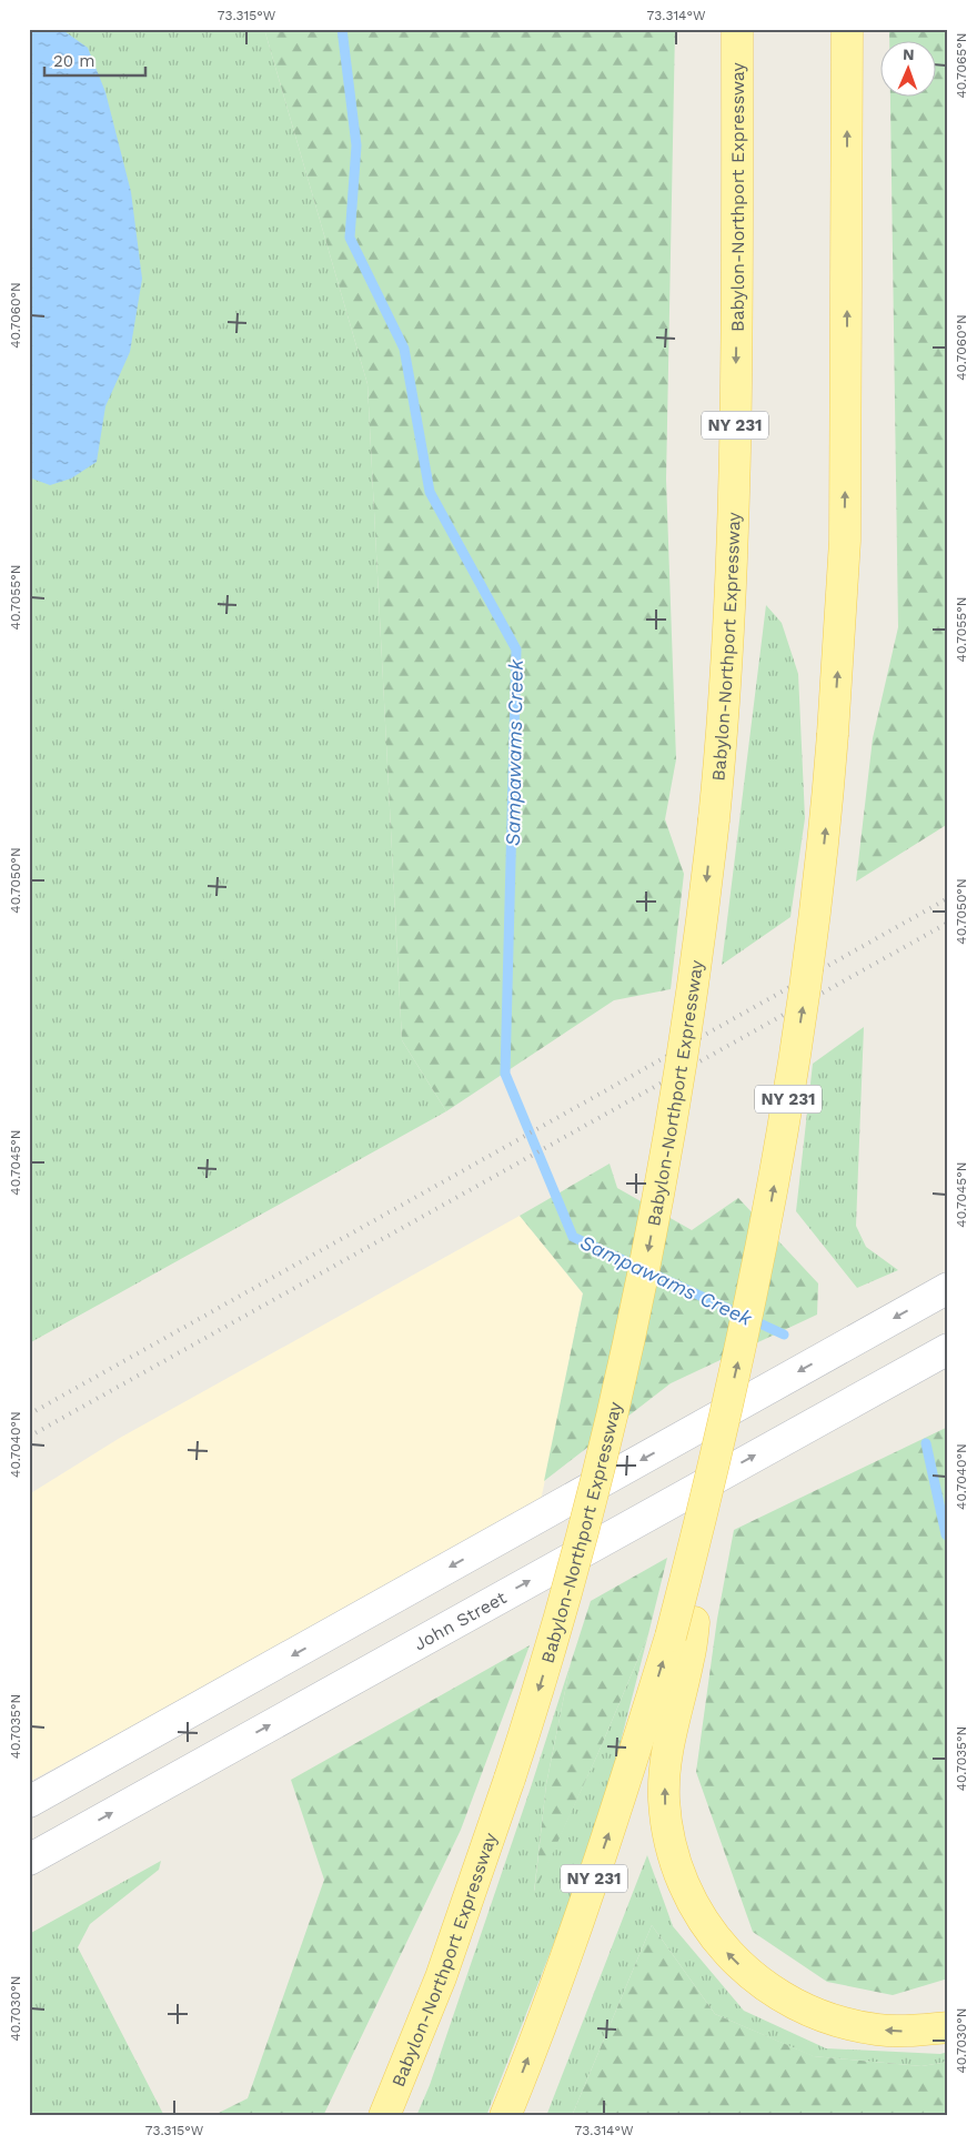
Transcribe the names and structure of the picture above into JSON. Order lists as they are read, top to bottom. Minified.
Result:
{"streets":{"main road":["Babylon-Northport Expressway","NY 231","John Street"]},"water":["Sampawams Creek"],"scale_bar":"20 m","north":"top","coordinates":["73.315°W","73.314°W","40.7065°N","40.7060°N","40.7055°N","40.7050°N","40.7045°N","40.7040°N","40.7035°N","40.7030°N"]}
